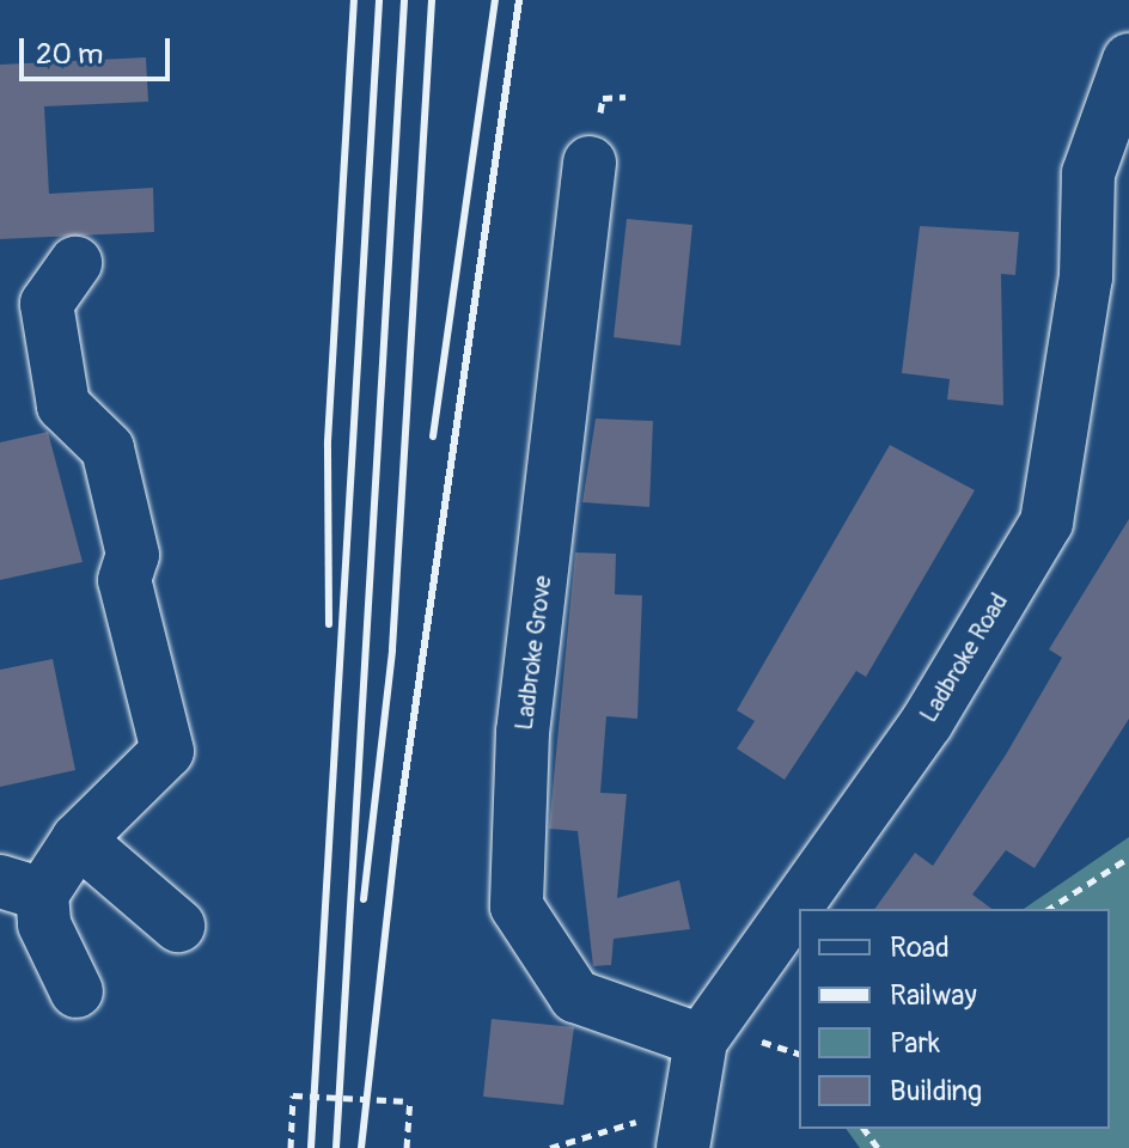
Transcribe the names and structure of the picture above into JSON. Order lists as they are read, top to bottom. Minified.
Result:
{"streets":{"street":["Ladbroke Grove","Ladbroke Road"]},"crossings":[["Ladbroke Grove","Ladbroke Road"]],"legend":["Road","Railway","Park","Building"],"scale_bar":"20 m"}
